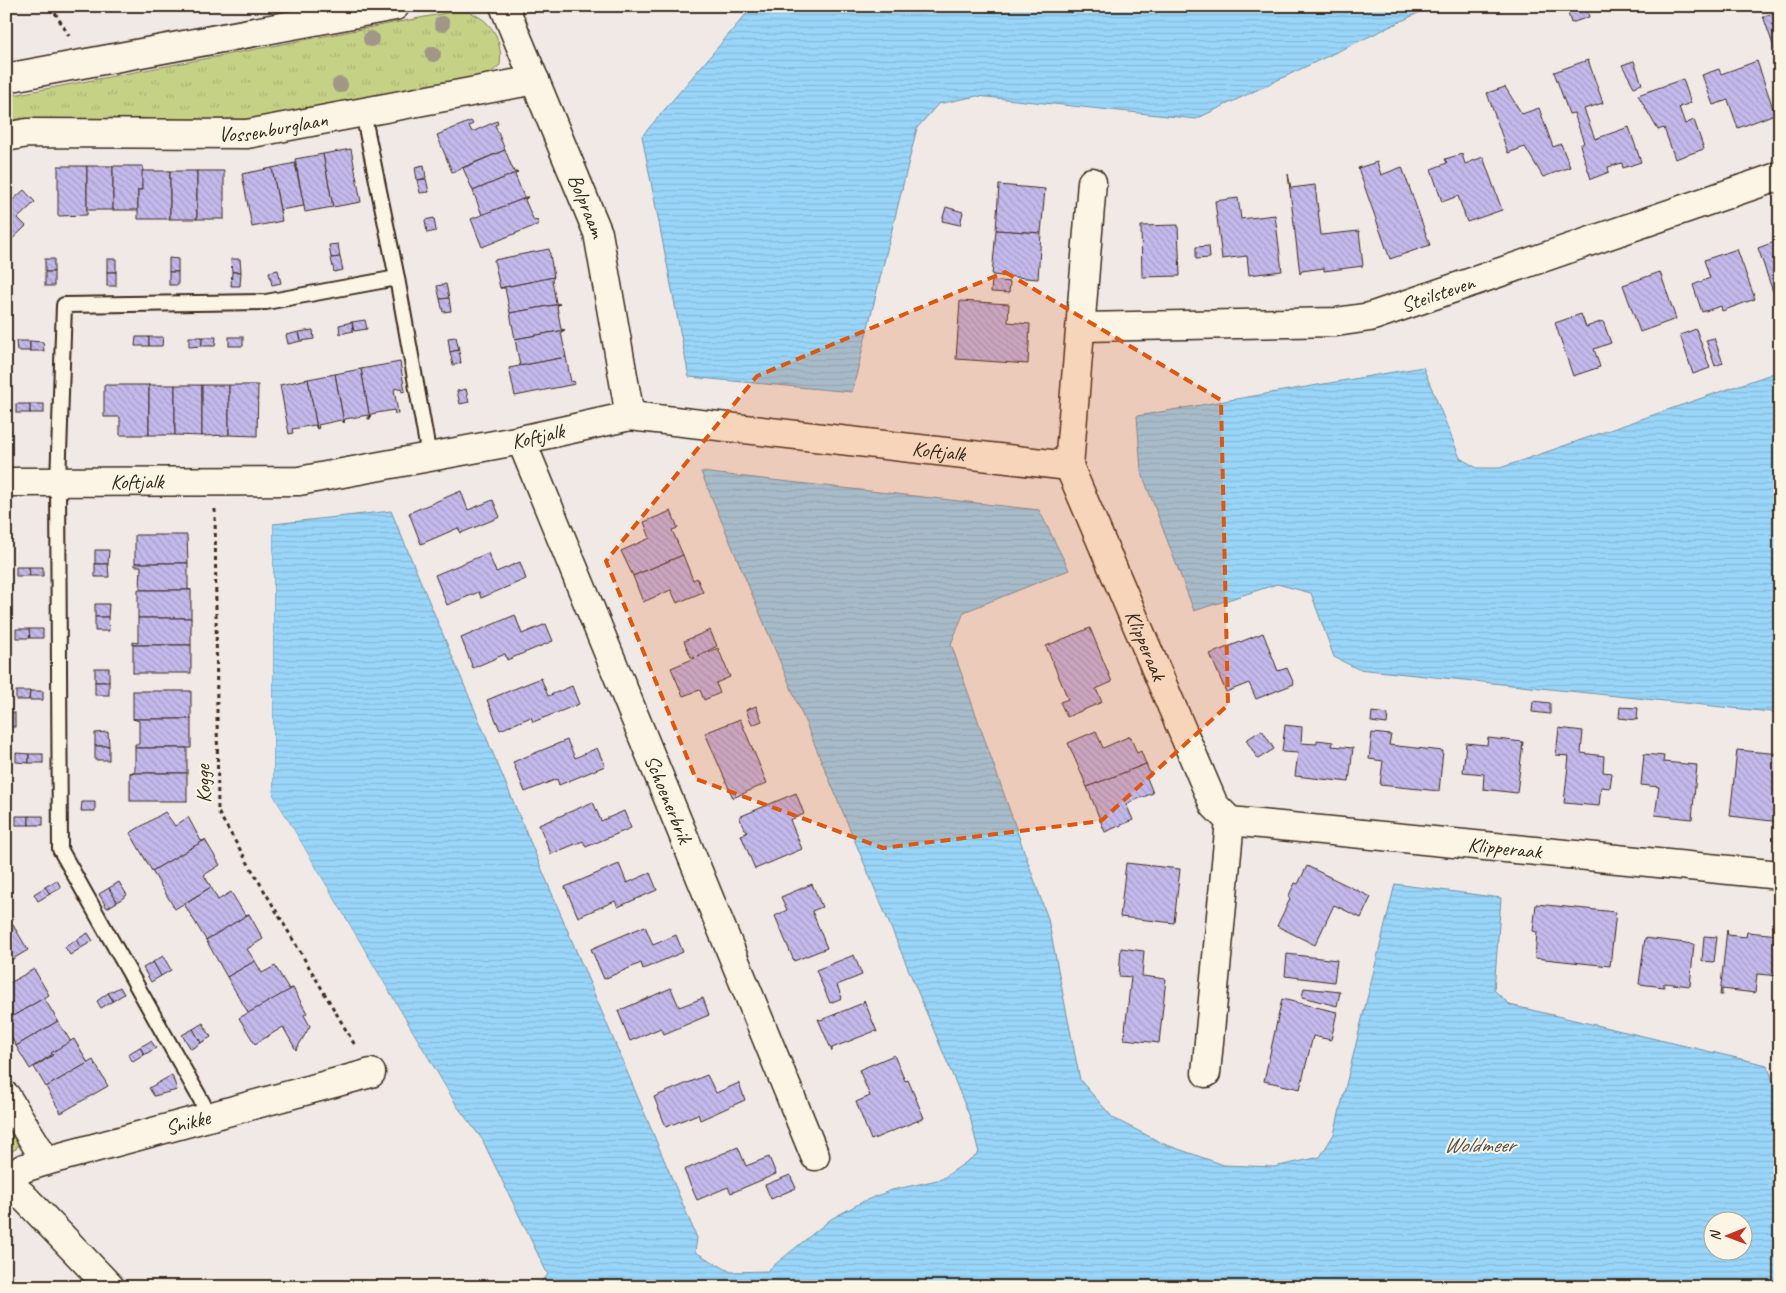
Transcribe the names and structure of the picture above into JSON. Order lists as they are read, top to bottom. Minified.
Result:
{"streets":{"street":["Vossenburglaan","Bolpraam","Steilsteven","Koftjalk","Klipperaak","Schoenerbrik","Snikke"],"path":["Kogge"]},"crossings":[["Vossenburglaan","Bolpraam"],["Bolpraam","Koftjalk"],["Koftjalk","Klipperaak"],["Koftjalk","Kogge"],["Koftjalk","Schoenerbrik"],["Kogge","Snikke"]],"water":["Woldmeer"],"north":"left"}
